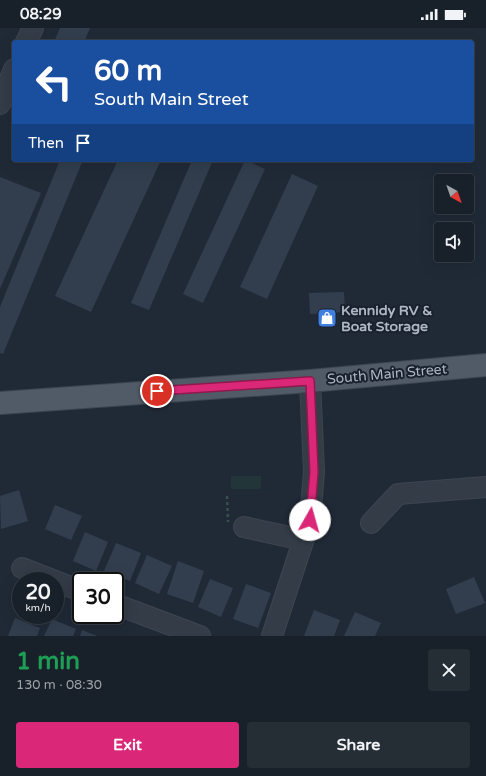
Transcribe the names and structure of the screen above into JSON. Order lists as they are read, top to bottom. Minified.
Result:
{"streets":{"main road":["South Main Street"]},"places":{"shop":["Kennidy RV & Boat Storage"]},"north":"bottom right","page":{"status":"08:29","turn":["60 m","South Main Street"],"then":"Then","speed":"20 km/h","limit":"30","heading":["1 min","130 m · 08:30"],"buttons":["Exit","Share"]}}
